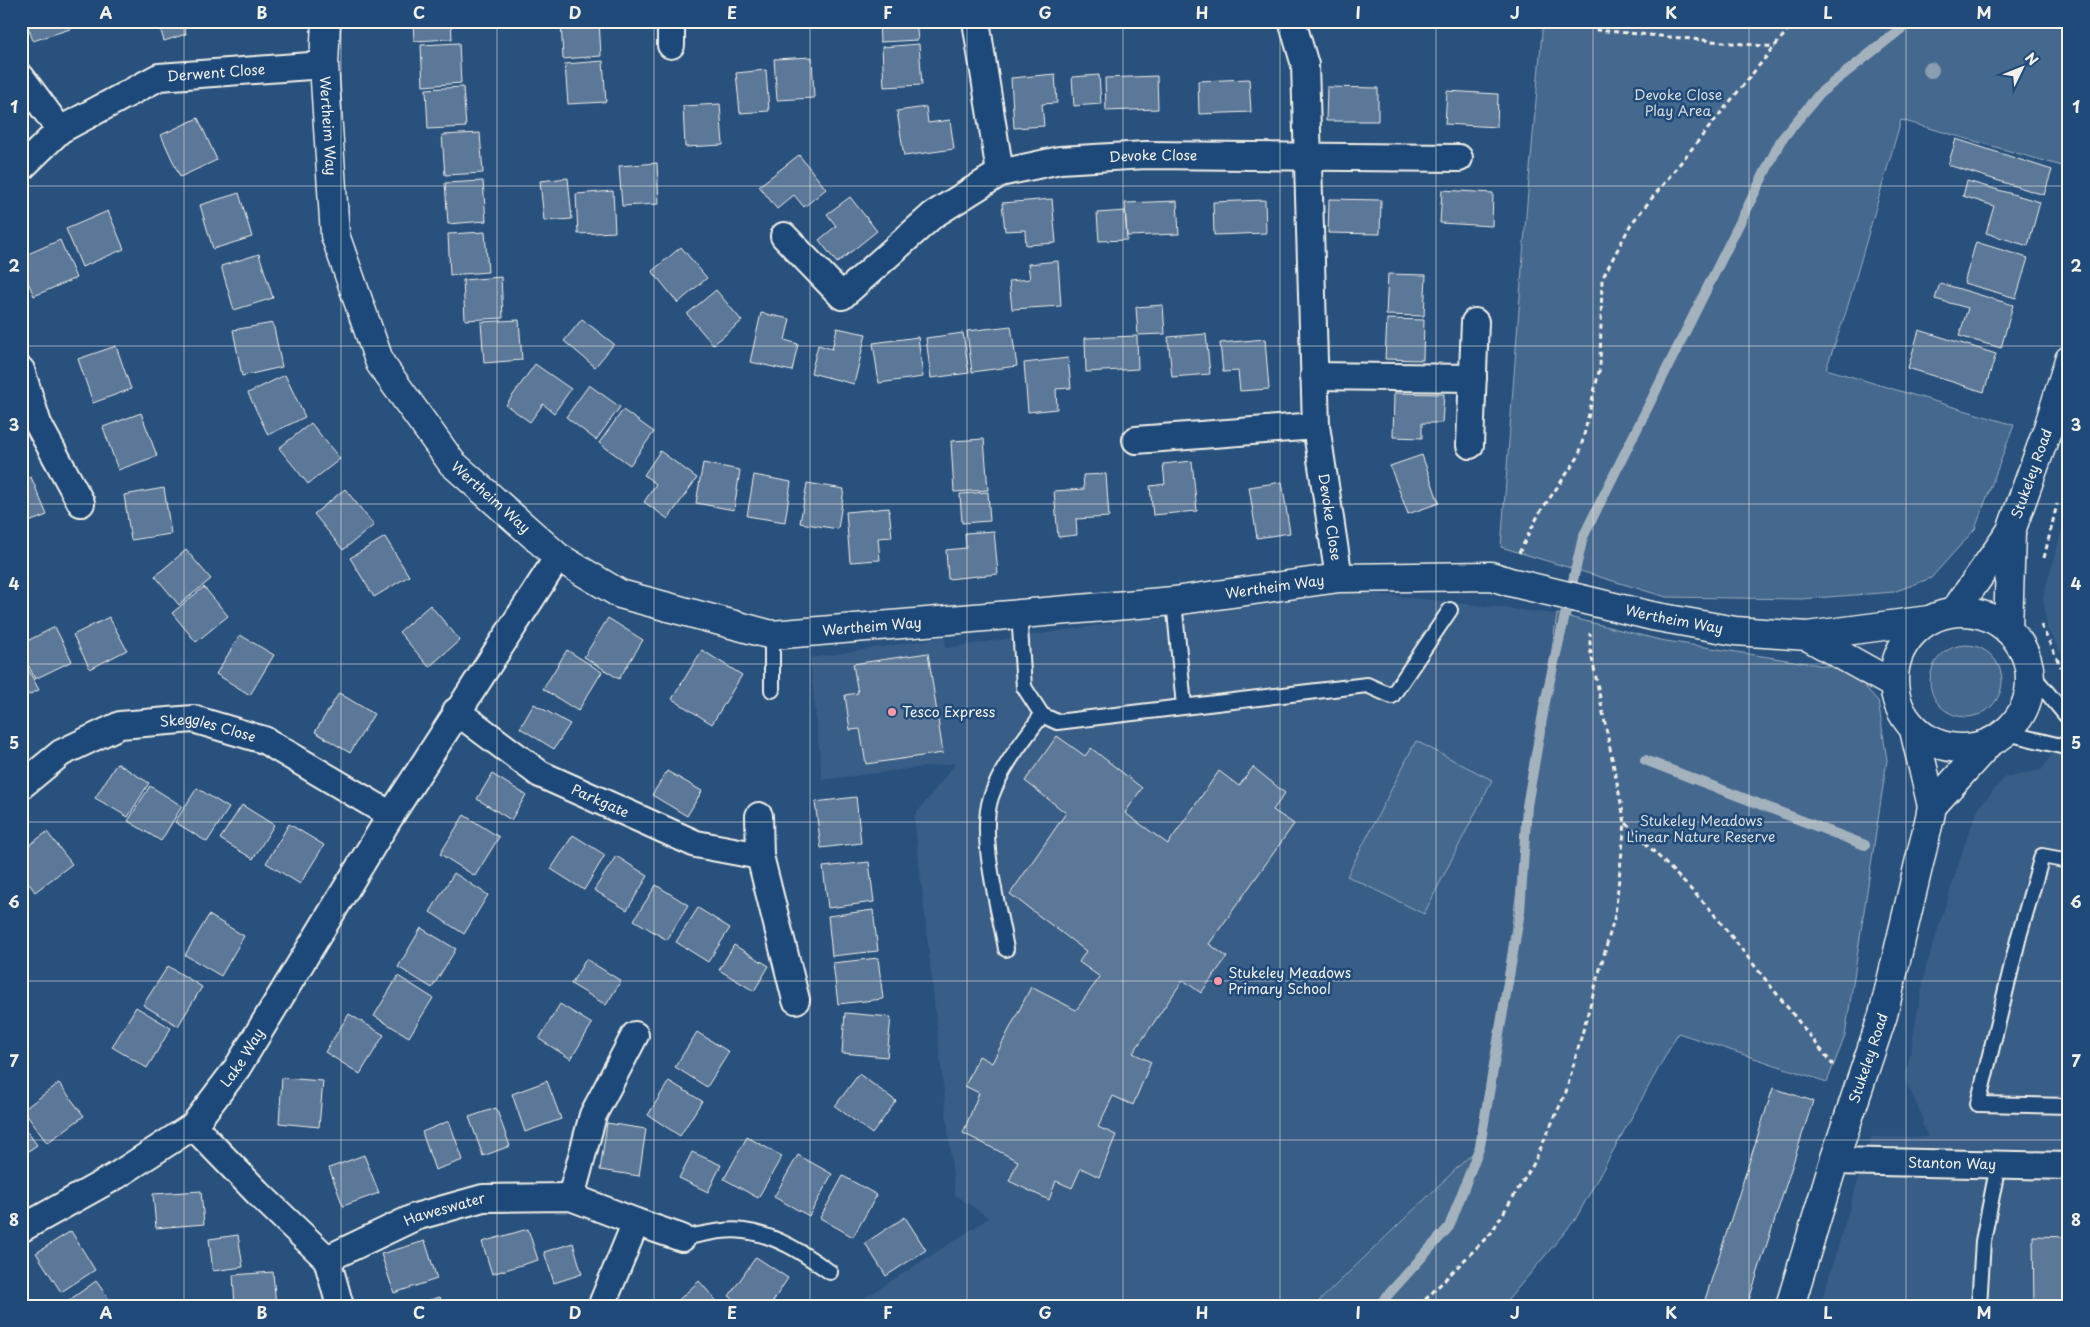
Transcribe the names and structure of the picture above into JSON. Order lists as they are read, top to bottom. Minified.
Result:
{"streets":{"street":["Derwent Close","Wertheim Way","Devoke Close","Stukeley Road","Skeggles Close","Parkgate","Lake Way","Stanton Way","Haweswater"]},"crossings":[["Derwent Close","Wertheim Way"],["Wertheim Way","Devoke Close"],["Wertheim Way","Stukeley Road"],["Stukeley Road","Stanton Way"],["Skeggles Close","Lake Way"]],"parks":["Devoke Close Play Area","Stukeley Meadows Linear Nature Reserve"],"places":["Tesco Express","Stukeley Meadows Primary School"],"north":"top right","grid":{"columns":["A","B","C","D","E","F","G","H","I","J","K","L","M"],"rows":["1","2","3","4","5","6","7","8"]}}
